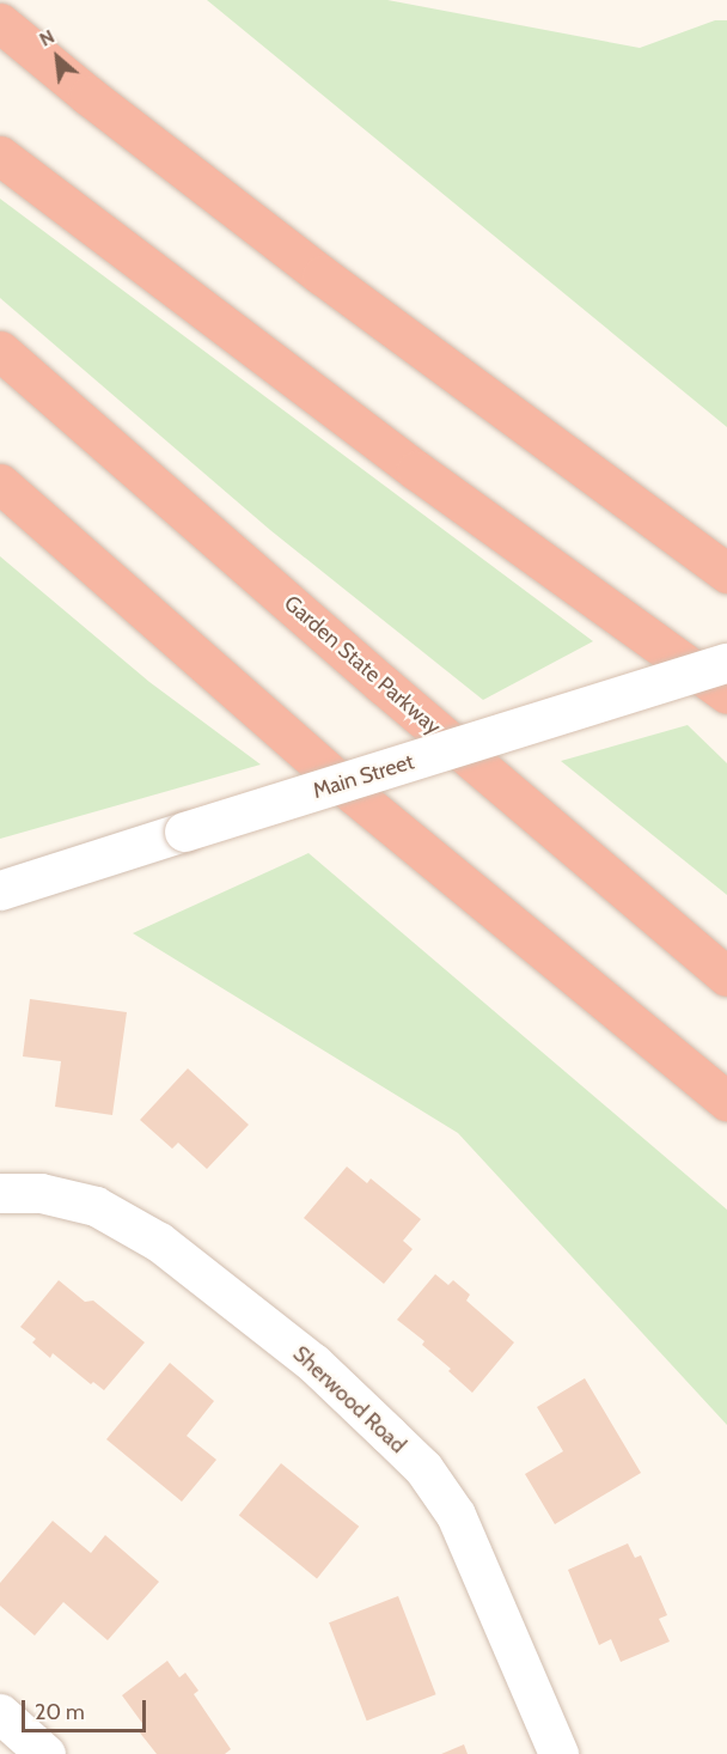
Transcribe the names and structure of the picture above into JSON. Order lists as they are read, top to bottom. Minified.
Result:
{"streets":{"highway":["Garden State Parkway"],"street":["Main Street","Sherwood Road"]},"scale_bar":"20 m","north":"top left"}
